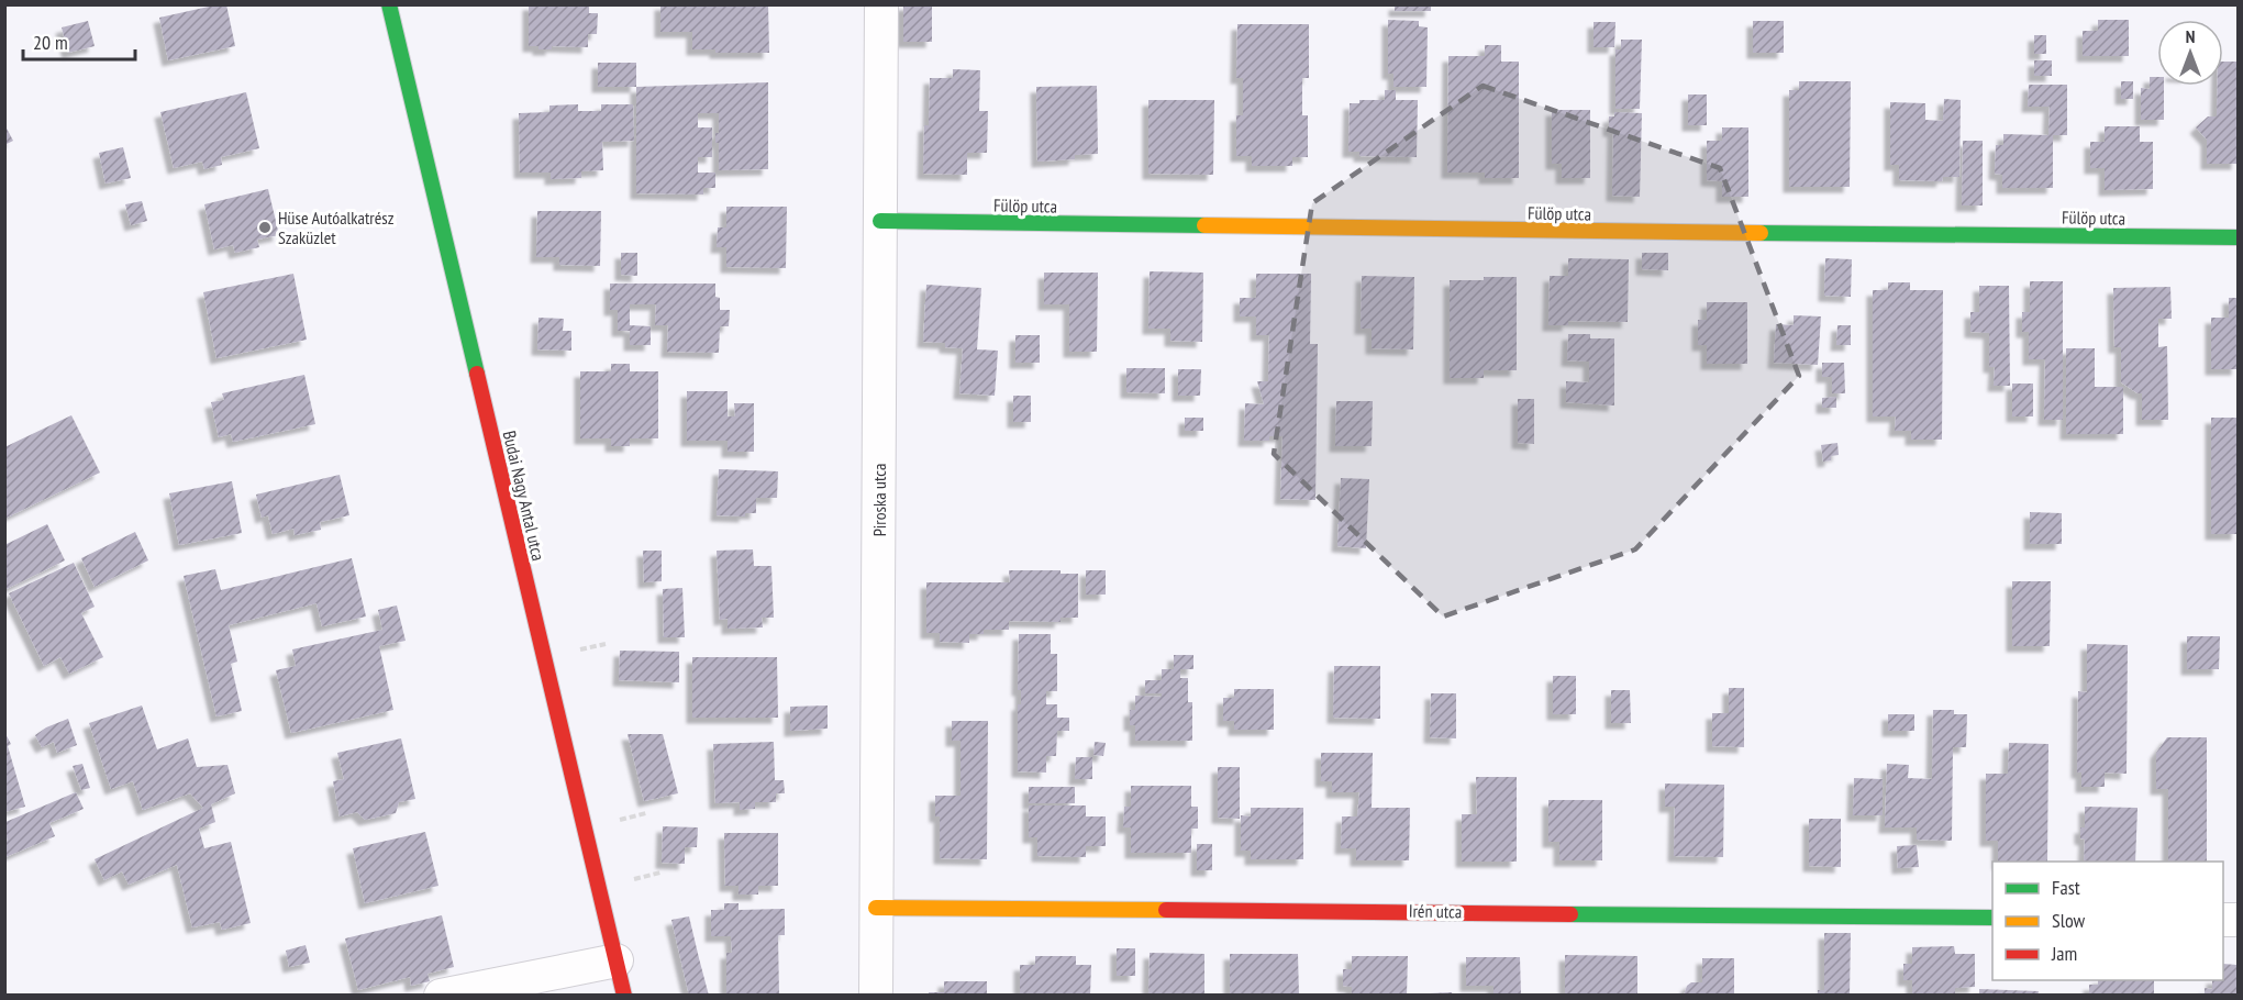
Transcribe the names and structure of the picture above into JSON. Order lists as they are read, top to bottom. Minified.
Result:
{"streets":{"street":["Fülöp utca","Budai Nagy Antal utca","Piroska utca","Irén utca"]},"crossings":[["Fülöp utca","Piroska utca"],["Piroska utca","Irén utca"]],"places":["Hüse Autóalkatrész Szaküzlet"],"legend":["Fast","Slow","Jam"],"scale_bar":"20 m","north":"top"}
